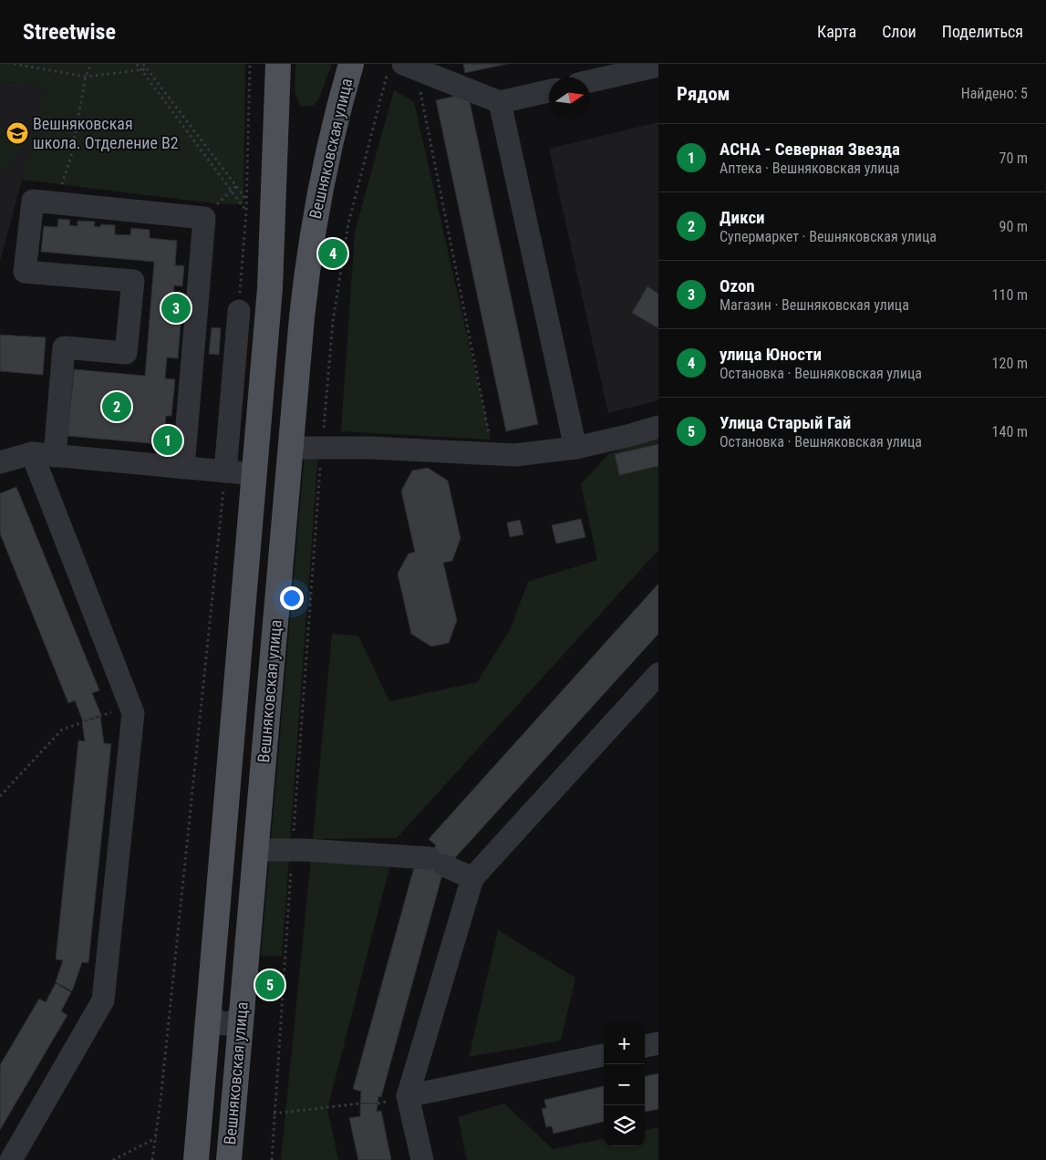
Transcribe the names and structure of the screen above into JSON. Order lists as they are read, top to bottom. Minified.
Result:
{"streets":{"main road":["Вешняковская улица"]},"places":{"school or university":["Вешняковская школа. Отделение В2"]},"north":"right","page":{"header":"Streetwise","nav":["Карта","Слои","Поделиться"],"heading":["Рядом","Найдено: 5"],"list":[{"mark":"1","name":"АСНА - Северная Звезда","note":"Аптека · Вешняковская улица","value":"70 m"},{"mark":"2","name":"Дикси","note":"Супермаркет · Вешняковская улица","value":"90 m"},{"mark":"3","name":"Ozon","note":"Магазин · Вешняковская улица","value":"110 m"},{"mark":"4","name":"улица Юности","note":"Остановка · Вешняковская улица","value":"120 m"},{"mark":"5","name":"Улица Старый Гай","note":"Остановка · Вешняковская улица","value":"140 m"}],"pins":["4","3","2","1","5"],"map_buttons":["+","−"]}}
